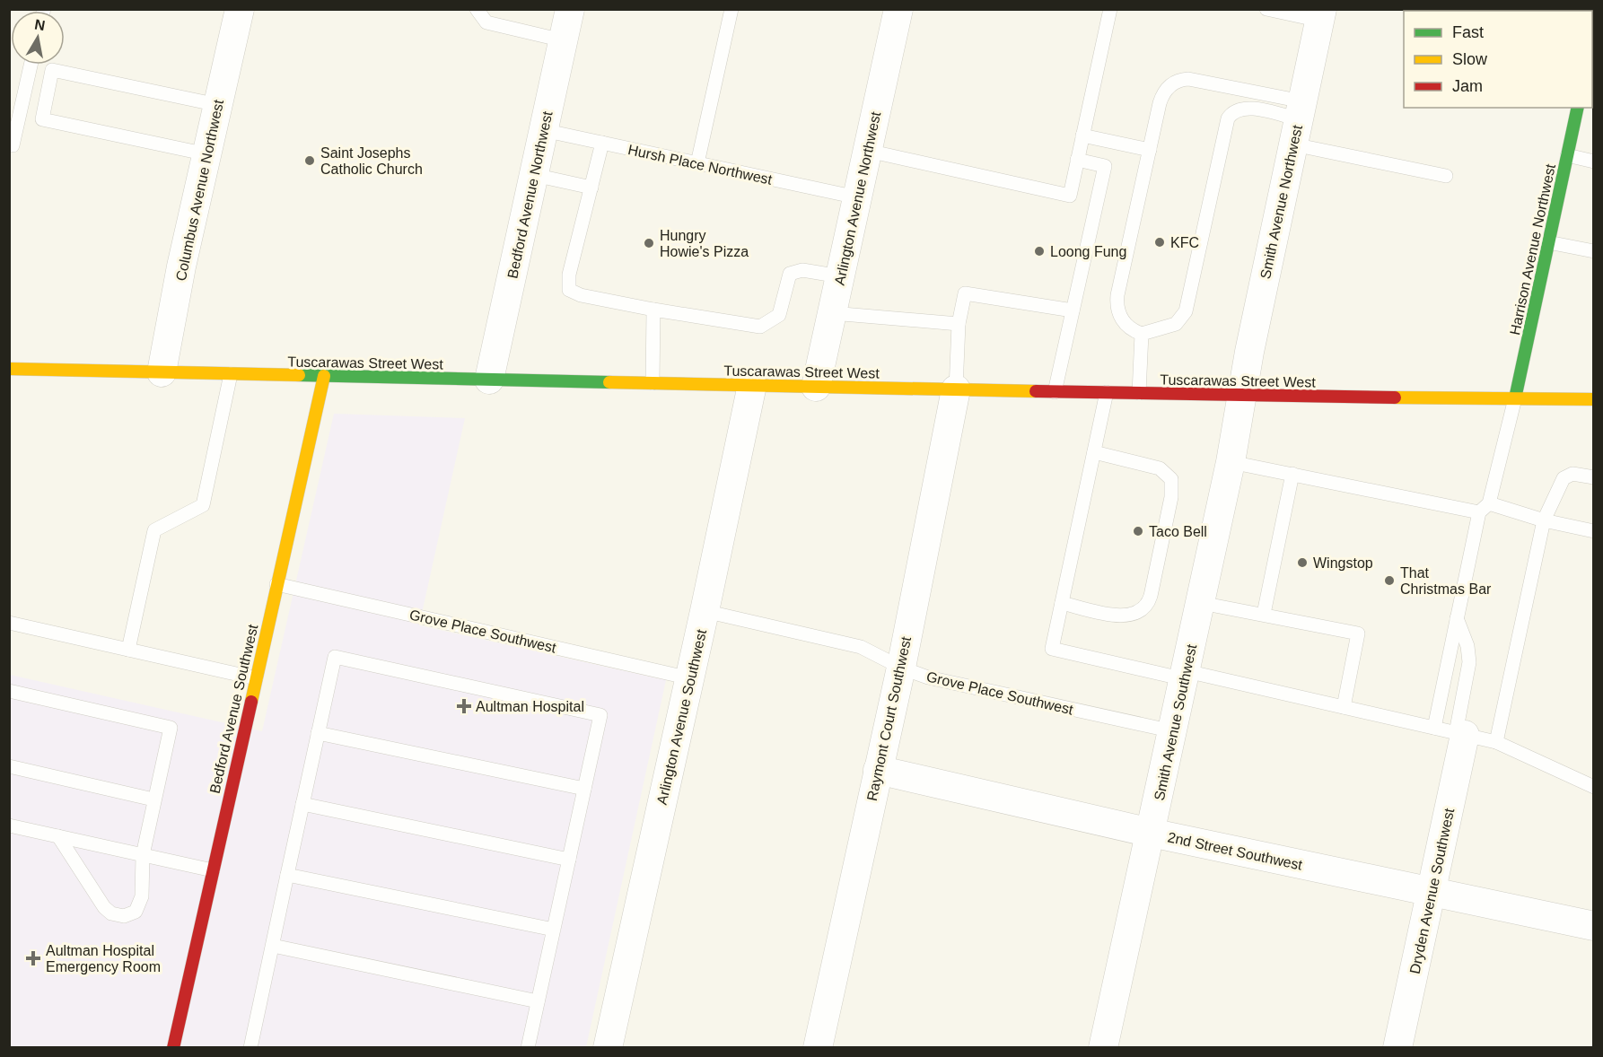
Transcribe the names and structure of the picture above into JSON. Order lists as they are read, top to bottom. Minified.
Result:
{"streets":{"main road":["Harrison Avenue Northwest","Tuscarawas Street West","Bedford Avenue Southwest"],"street":["Columbus Avenue Northwest","Bedford Avenue Northwest","Arlington Avenue Northwest","Smith Avenue Northwest","Arlington Avenue Southwest","Raymont Court Southwest","Smith Avenue Southwest","2nd Street Southwest","Dryden Avenue Southwest"],"lane":["Hursh Place Northwest","Grove Place Southwest"]},"crossings":[["Hursh Place Northwest","Bedford Avenue Northwest"],["Hursh Place Northwest","Arlington Avenue Northwest"],["Columbus Avenue Northwest","Tuscarawas Street West"],["Bedford Avenue Northwest","Tuscarawas Street West"],["Arlington Avenue Northwest","Tuscarawas Street West"],["Smith Avenue Northwest","Tuscarawas Street West"],["Smith Avenue Northwest","Smith Avenue Southwest"],["Harrison Avenue Northwest","Tuscarawas Street West"],["Tuscarawas Street West","Bedford Avenue Southwest"],["Tuscarawas Street West","Arlington Avenue Southwest"],["Tuscarawas Street West","Raymont Court Southwest"],["Tuscarawas Street West","Smith Avenue Southwest"],["Grove Place Southwest","Bedford Avenue Southwest"],["Grove Place Southwest","Arlington Avenue Southwest"],["Grove Place Southwest","Raymont Court Southwest"],["Grove Place Southwest","Smith Avenue Southwest"],["Raymont Court Southwest","2nd Street Southwest"],["Smith Avenue Southwest","2nd Street Southwest"],["2nd Street Southwest","Dryden Avenue Southwest"]],"places":{"other":["Saint Josephs Catholic Church","KFC","Hungry Howie's Pizza","Loong Fung","Taco Bell","Wingstop","That Christmas Bar"],"health":["Aultman Hospital","Aultman Hospital Emergency Room"]},"legend":["Fast","Slow","Jam"],"north":"top"}
